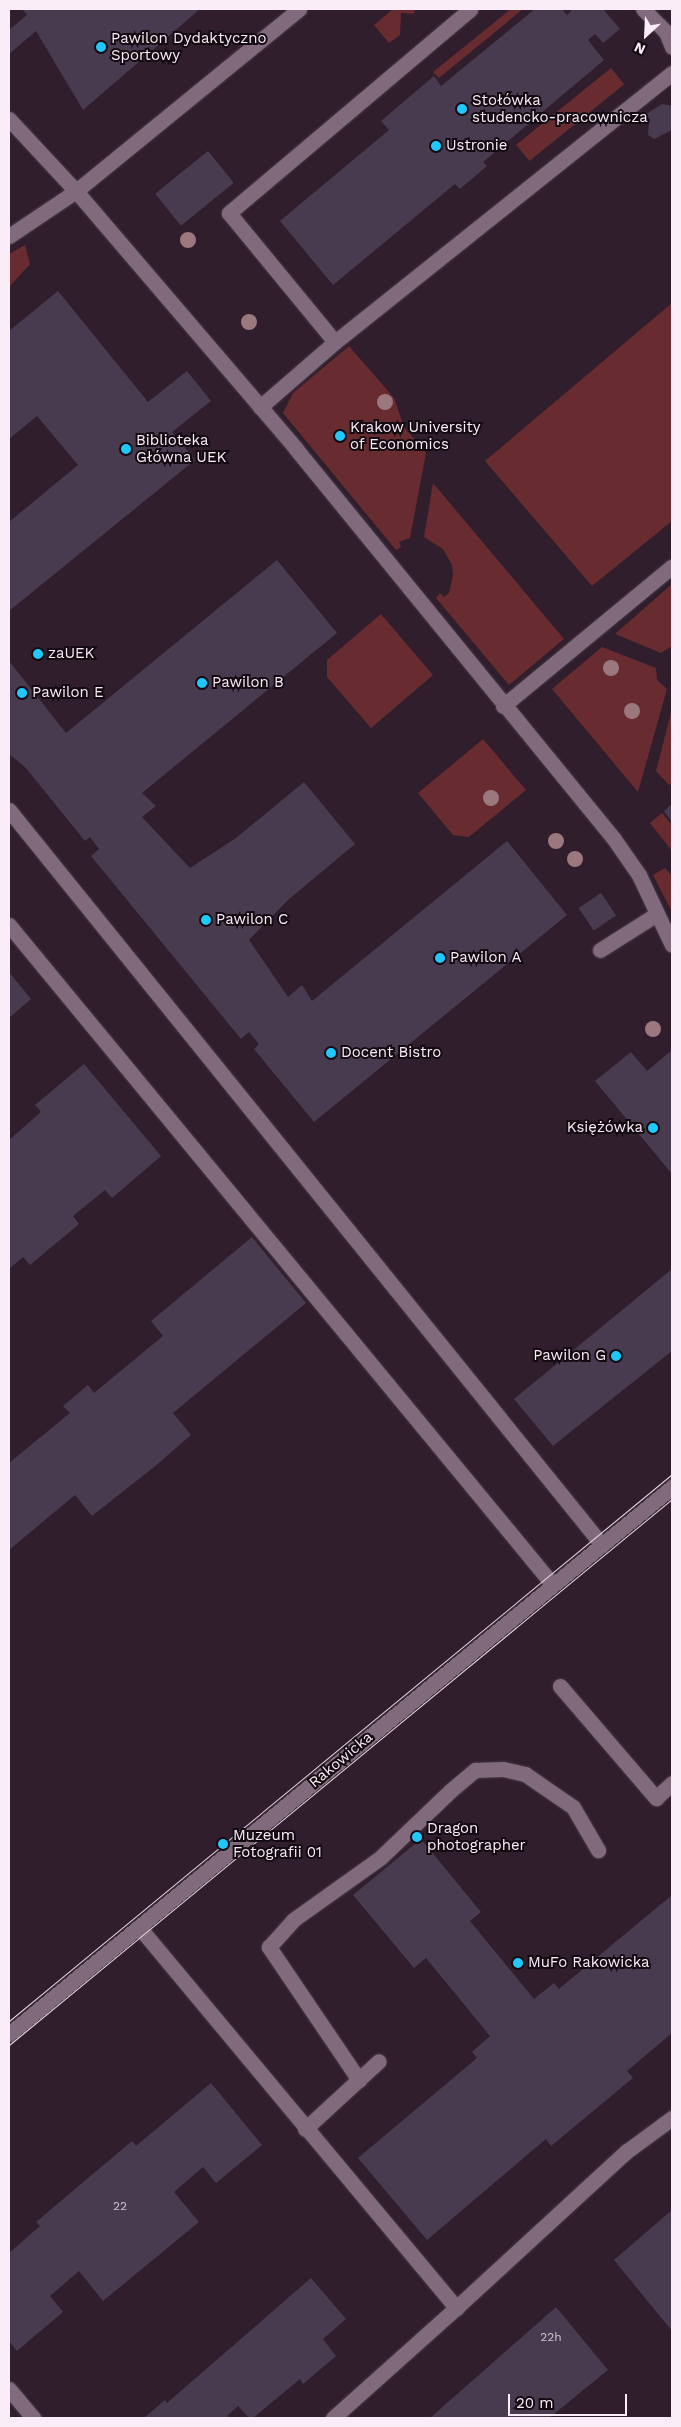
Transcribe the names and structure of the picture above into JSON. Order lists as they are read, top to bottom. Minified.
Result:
{"streets":{"street":["Rakowicka"]},"places":["Pawilon Dydaktyczno Sportowy","Stołówka studencko-pracownicza","Ustronie","Krakow University of Economics","Biblioteka Główna UEK","zaUEK","Pawilon B","Pawilon E","Pawilon C","Pawilon A","Docent Bistro","Księżówka","Pawilon G","Dragon photographer","Muzeum Fotografii 01","MuFo Rakowicka"],"house_numbers":["22","22h"],"scale_bar":"20 m","north":"bottom left"}
